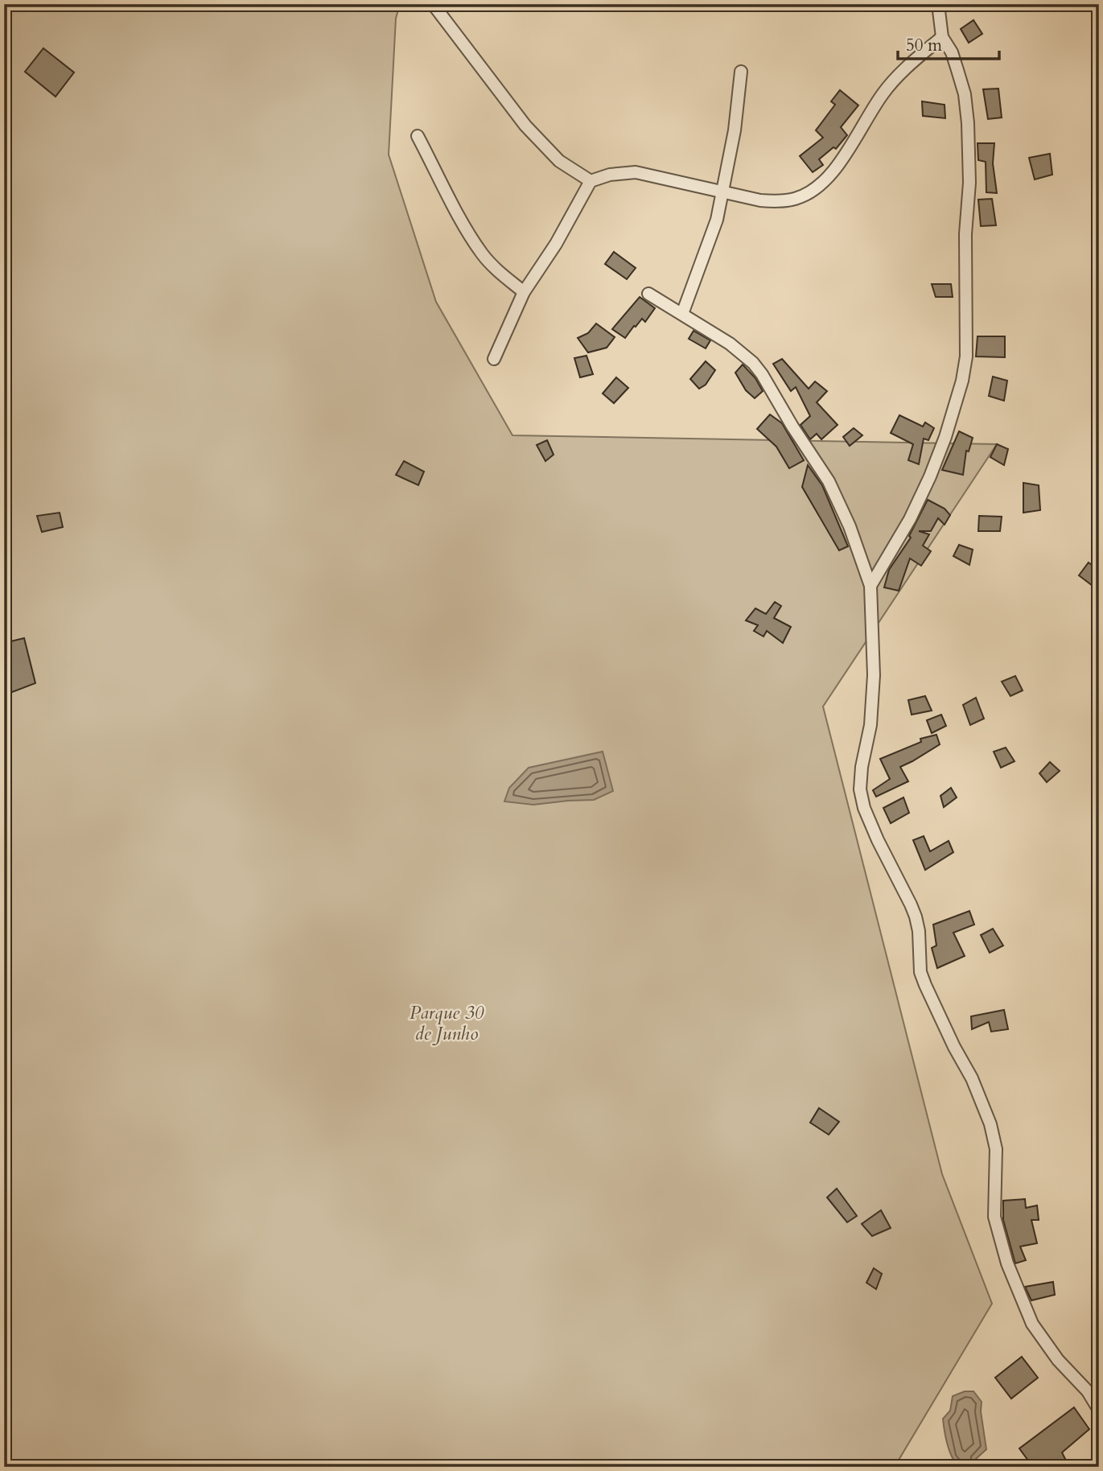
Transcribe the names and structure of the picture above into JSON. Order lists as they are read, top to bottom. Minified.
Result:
{"parks":["Parque 30 de Junho"],"scale_bar":"50 m"}
